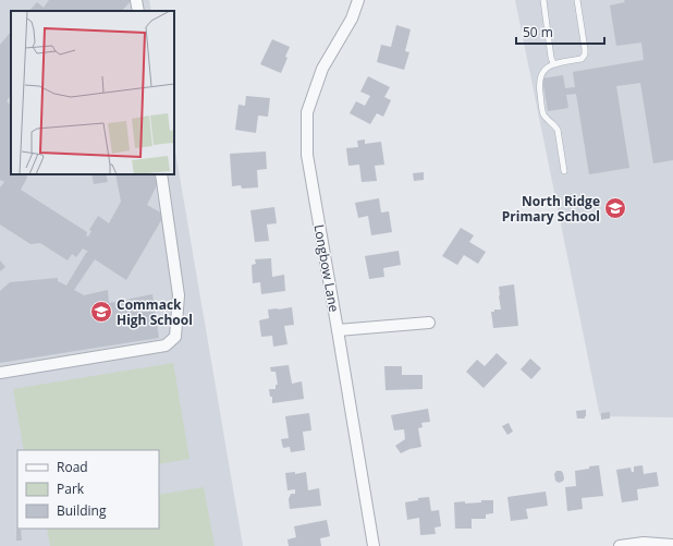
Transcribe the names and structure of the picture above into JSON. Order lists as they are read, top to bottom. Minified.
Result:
{"streets":{"street":["Longbow Lane"]},"places":{"school or university":["North Ridge Primary School","Commack High School"]},"legend":["Road","Park","Building"],"scale_bar":"50 m"}
